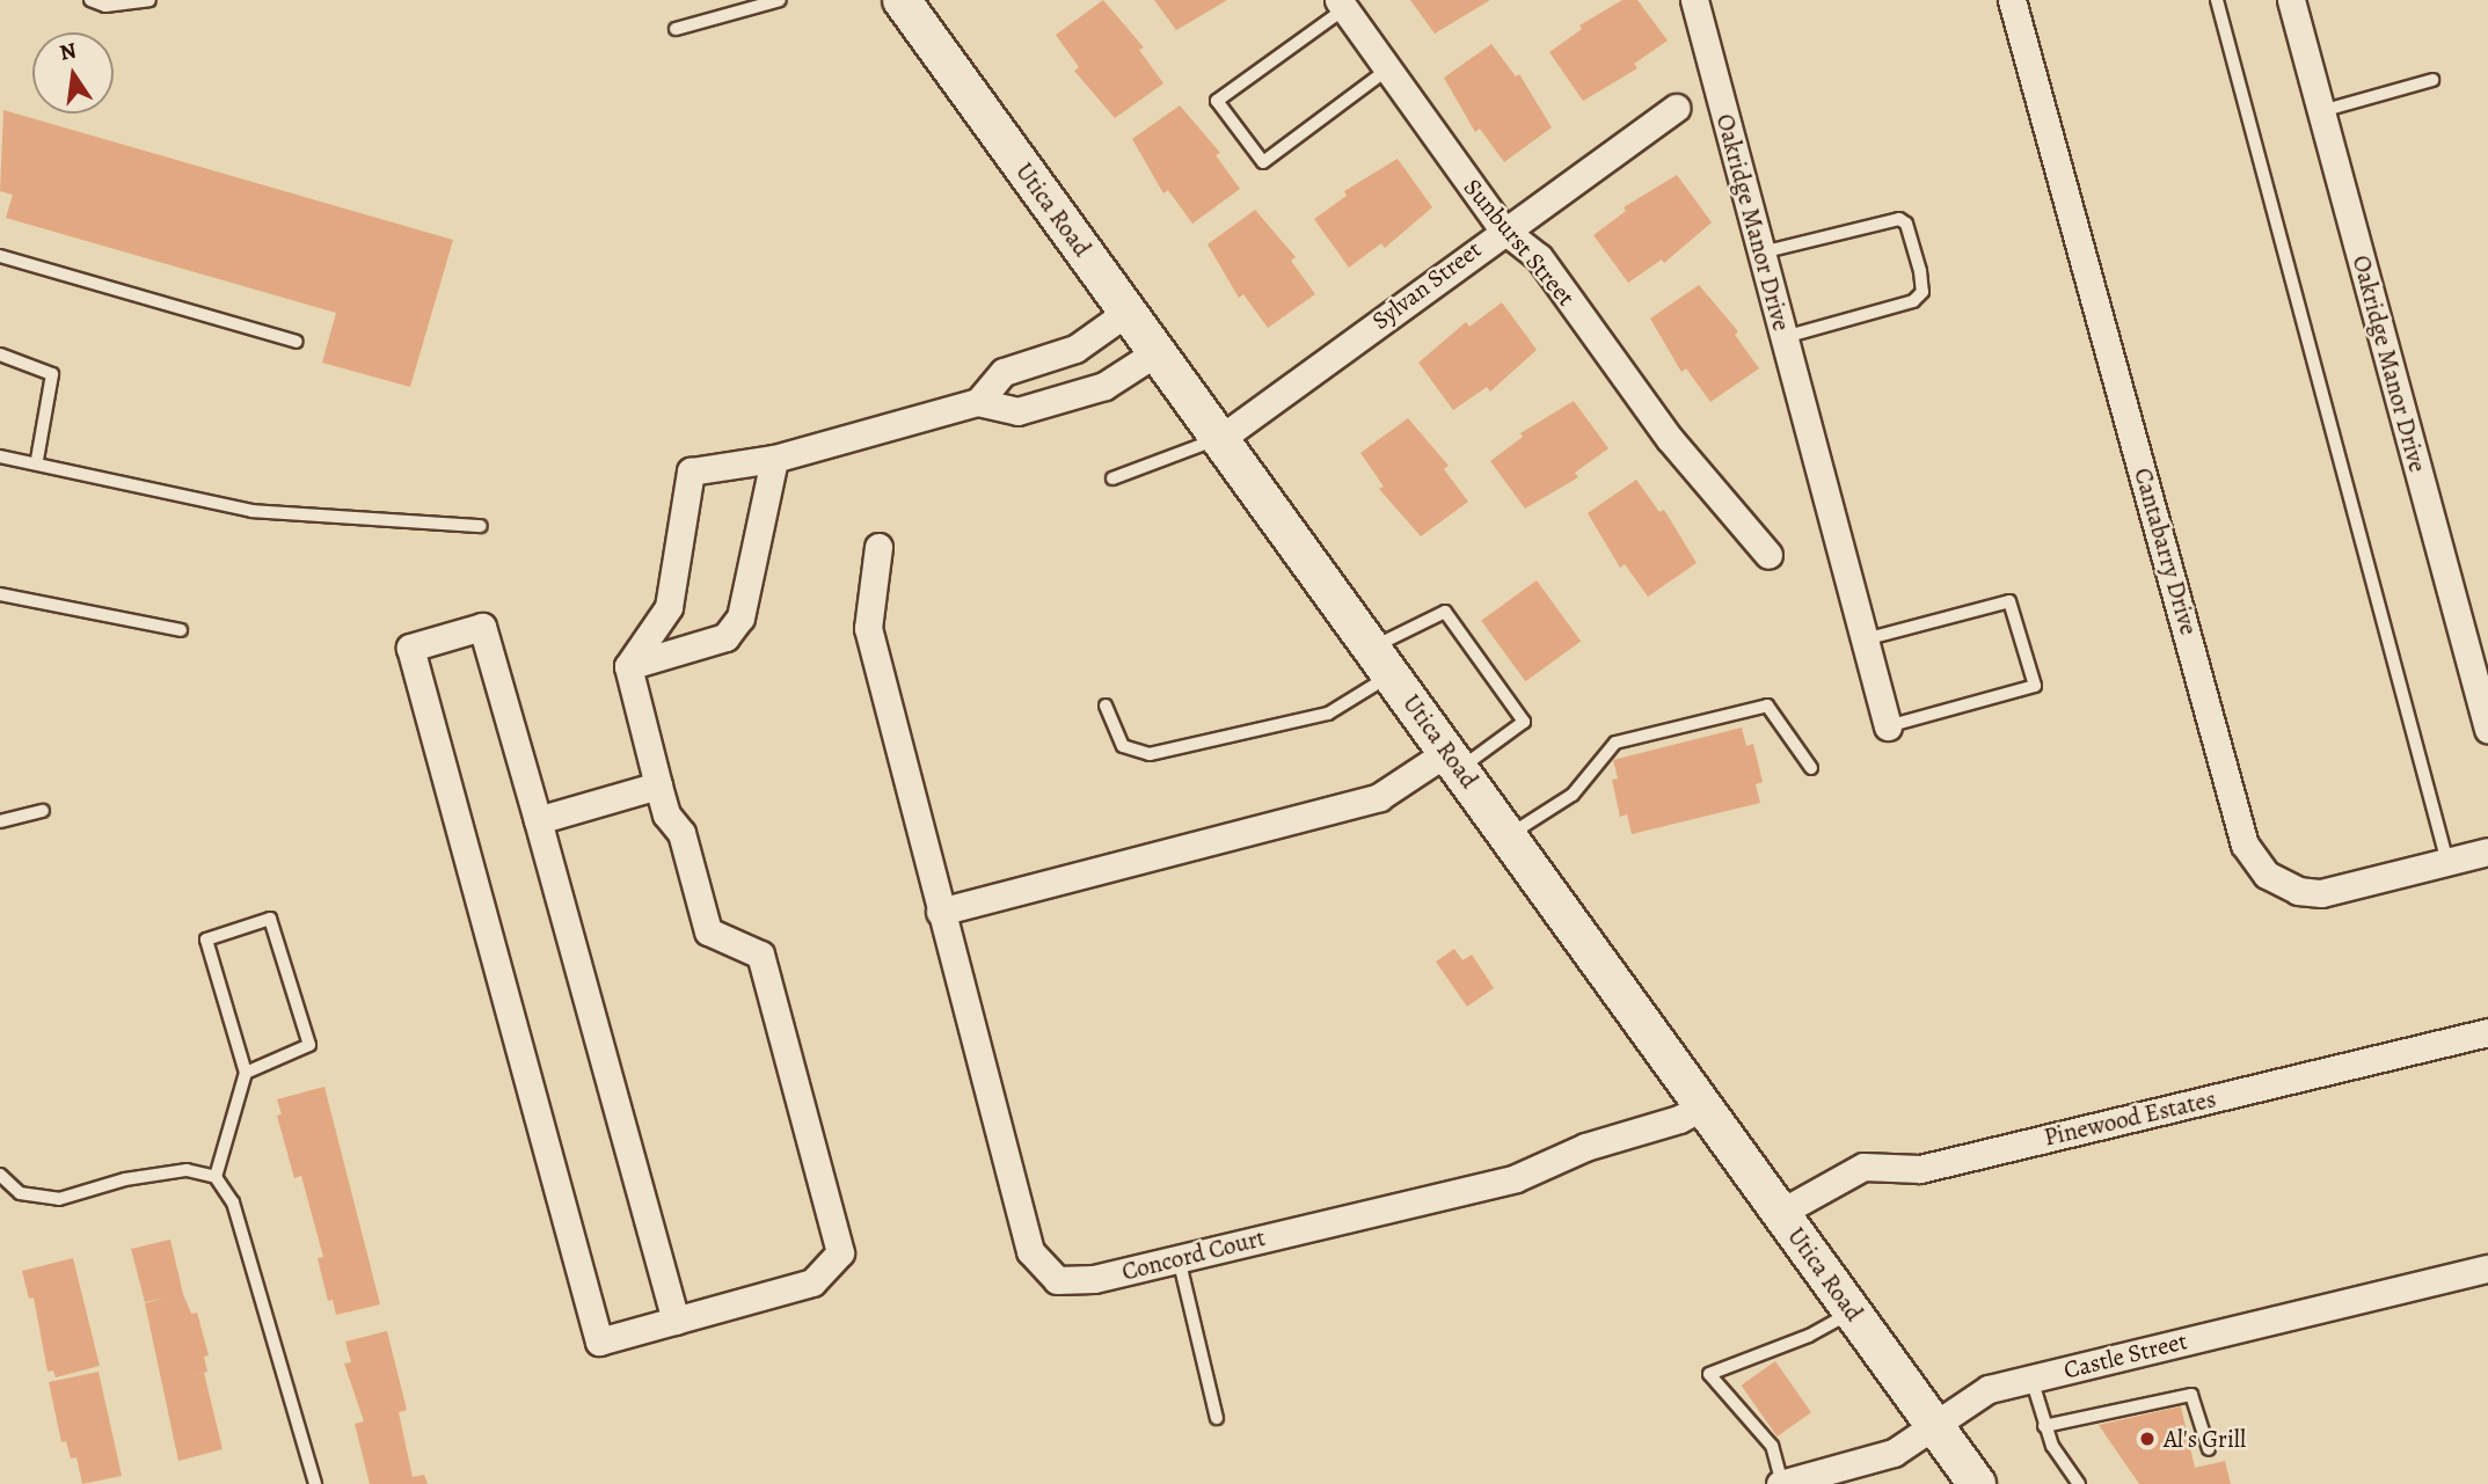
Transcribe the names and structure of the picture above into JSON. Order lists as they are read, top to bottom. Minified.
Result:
{"streets":{"main road":["Utica Road"],"street":["Oakridge Manor Drive","Sunburst Street","Sylvan Street","Cantabarry Drive","Pinewood Estates","Concord Court","Castle Street"]},"crossings":[["Utica Road","Sylvan Street"],["Utica Road","Pinewood Estates"],["Utica Road","Concord Court"],["Utica Road","Castle Street"],["Sunburst Street","Sylvan Street"]],"places":["Al's Grill"],"north":"top"}
